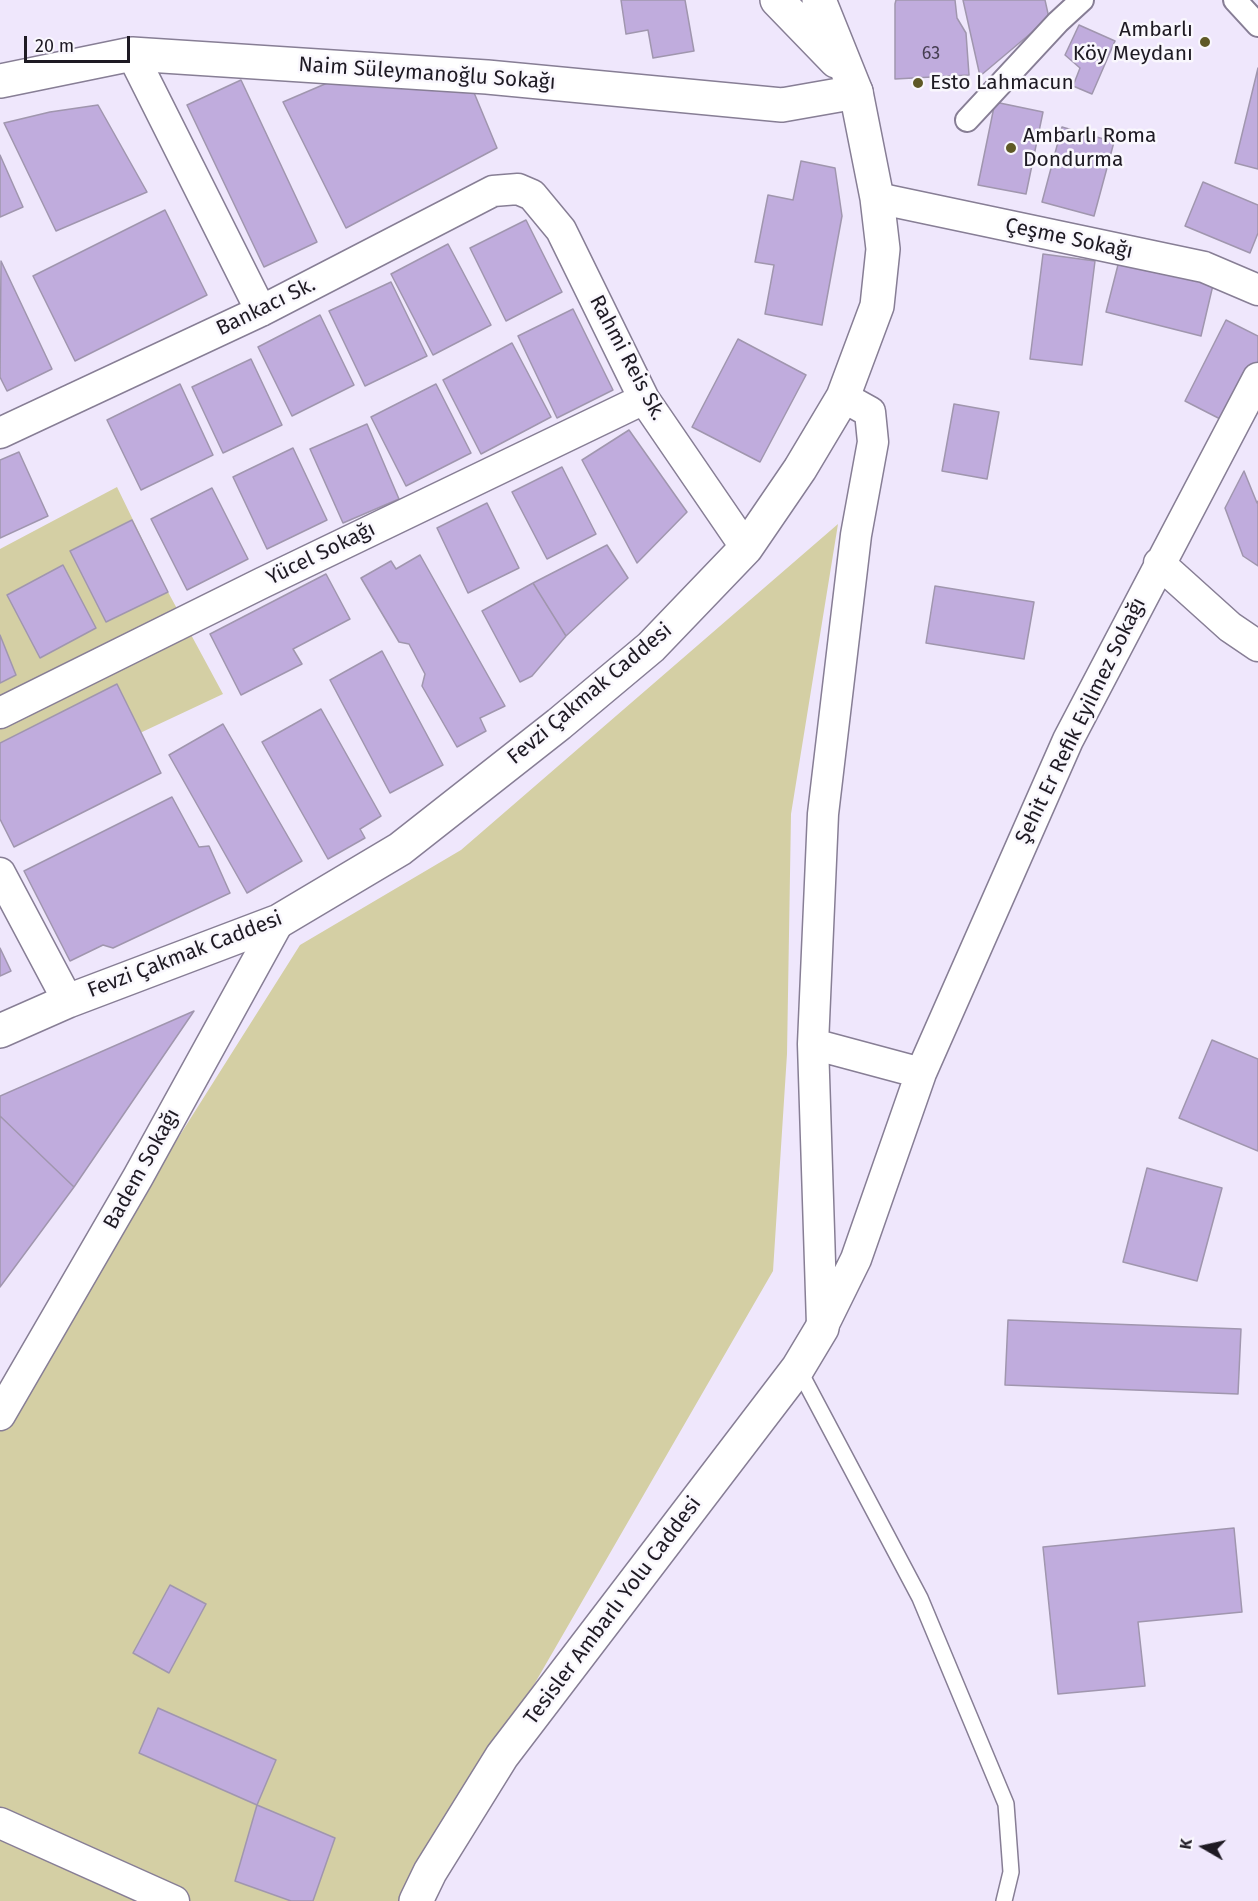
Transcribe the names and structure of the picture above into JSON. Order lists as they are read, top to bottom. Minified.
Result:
{"streets":{"main road":["Naim Süleymanoğlu Sokağı","Fevzi Çakmak Caddesi","Tesisler Ambarlı Yolu Caddesi"],"street":["Çeşme Sokağı","Bankacı Sk.","Rahmi Reis Sk.","Yücel Sokağı","Şehit Er Refik Eyilmez Sokağı","Badem Sokağı"]},"crossings":[["Naim Süleymanoğlu Sokağı","Fevzi Çakmak Caddesi"],["Çeşme Sokağı","Fevzi Çakmak Caddesi"],["Bankacı Sk.","Rahmi Reis Sk."],["Rahmi Reis Sk.","Yücel Sokağı"],["Rahmi Reis Sk.","Fevzi Çakmak Caddesi"],["Fevzi Çakmak Caddesi","Badem Sokağı"],["Şehit Er Refik Eyilmez Sokağı","Tesisler Ambarlı Yolu Caddesi"]],"places":["Ambarlı Köy Meydanı","Esto Lahmacun","Ambarlı Roma Dondurma"],"house_numbers":["63"],"scale_bar":"20 m","north":"left"}
